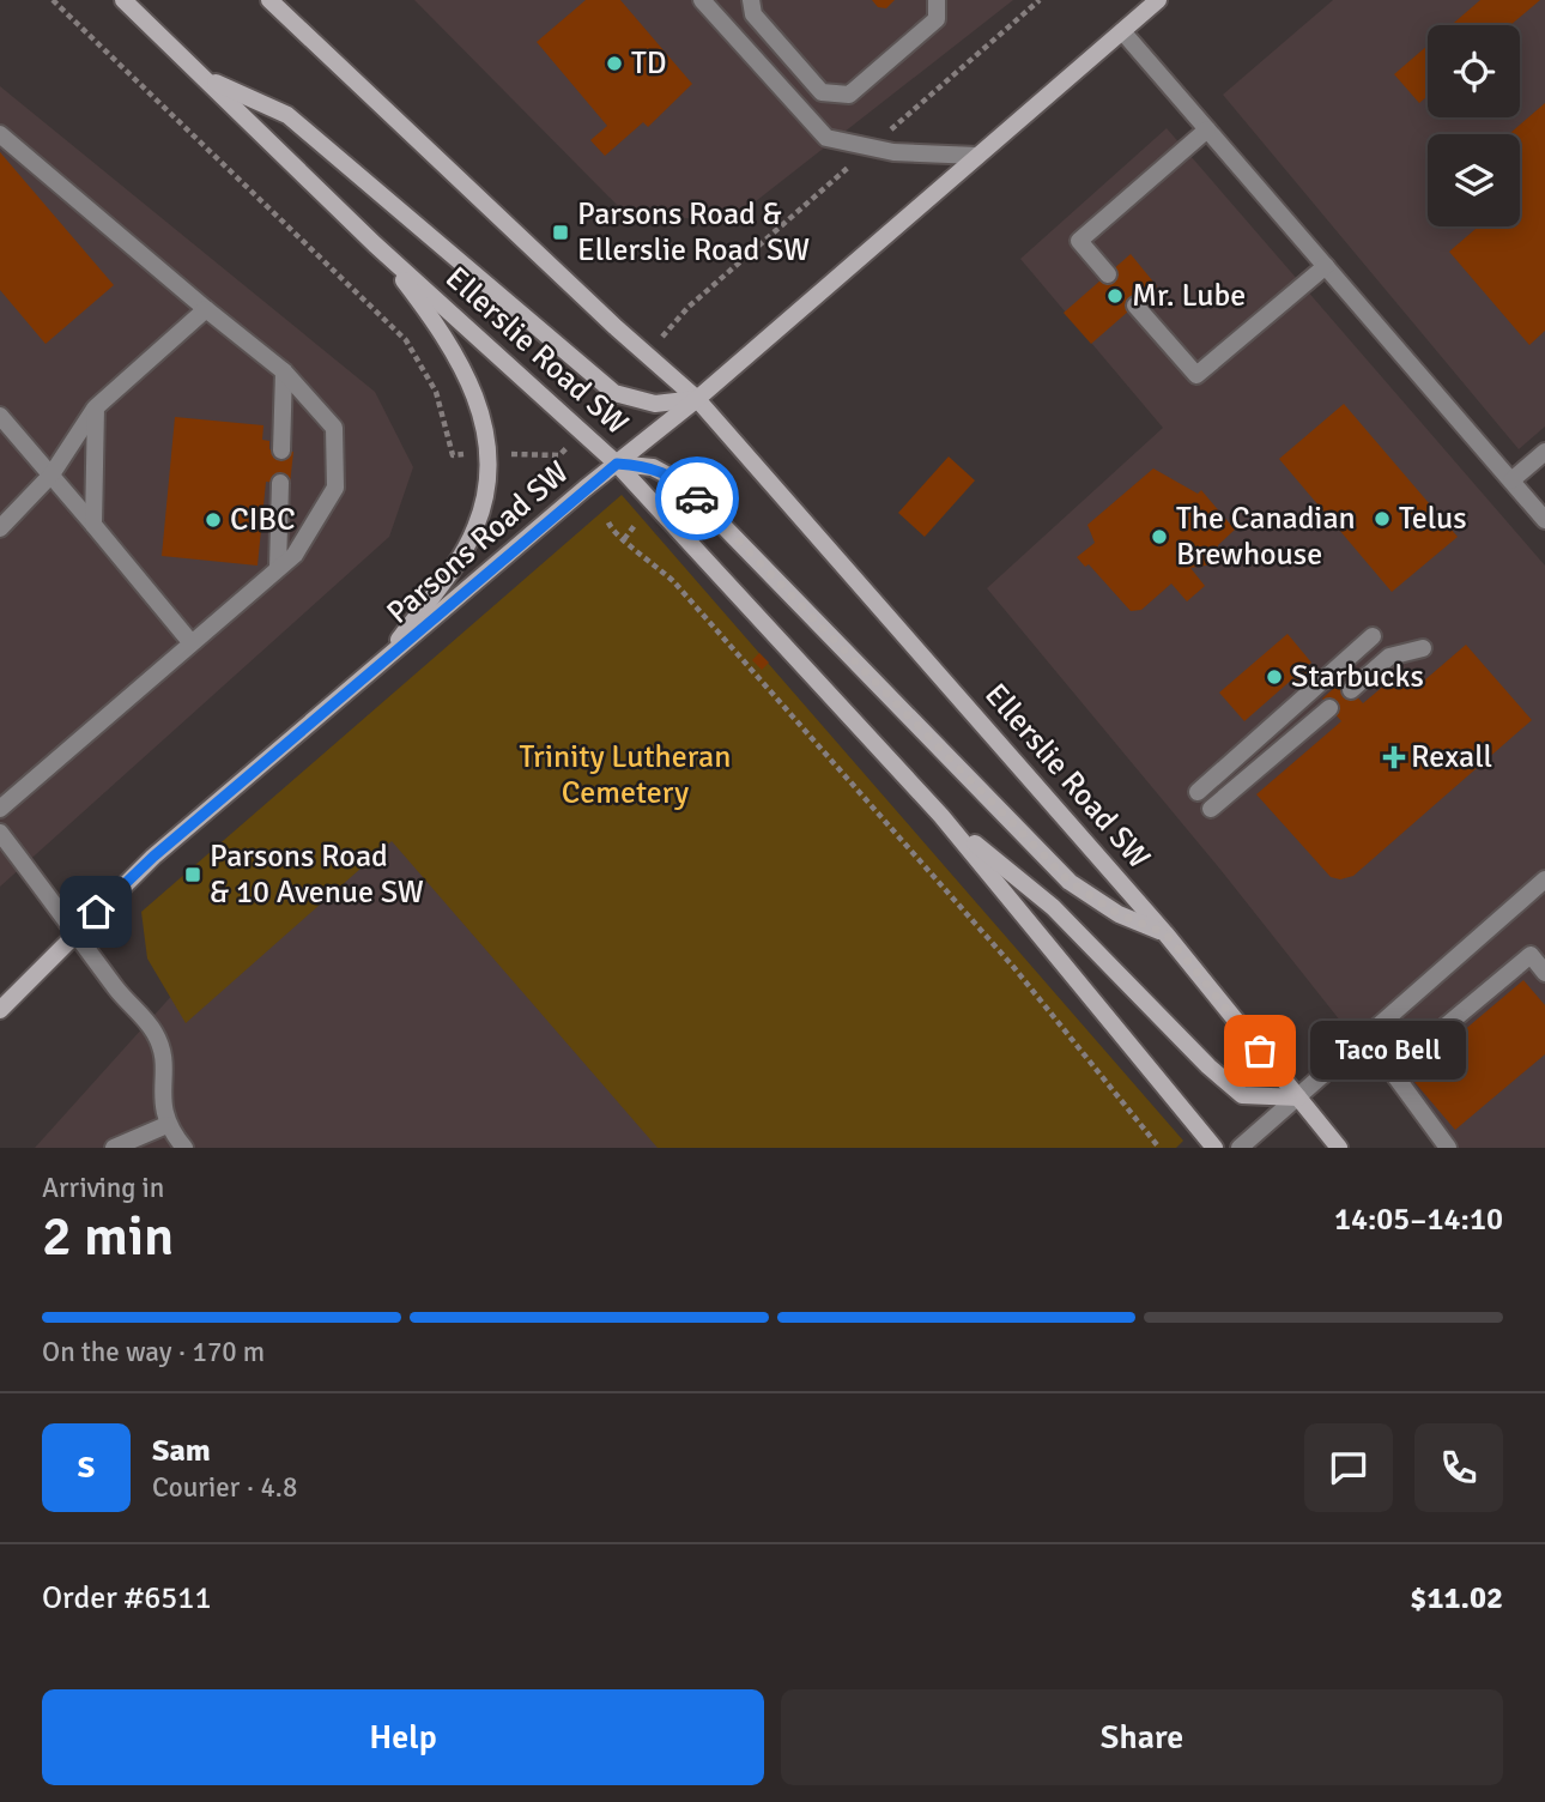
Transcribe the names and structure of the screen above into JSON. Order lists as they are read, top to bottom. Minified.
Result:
{"streets":{"main road":["Ellerslie Road SW","Parsons Road SW"]},"crossings":[["Ellerslie Road SW","Parsons Road SW"]],"parks":["Trinity Lutheran Cemetery"],"places":{"other":["TD","Mr. Lube","Telus","CIBC","The Canadian Brewhouse","Starbucks","Taco Bell"],"transit":["Parsons Road & Ellerslie Road SW","Parsons Road & 10 Avenue SW"],"health":["Rexall"]},"page":{"bubble":"Taco Bell","heading":["2 min","Arriving in","14:05–14:10"],"panel":["Sam","Courier · 4.8","Order #6511","$11.02"],"bar":"On the way · 170 m","round":"S","buttons":["Help","Share"]}}
